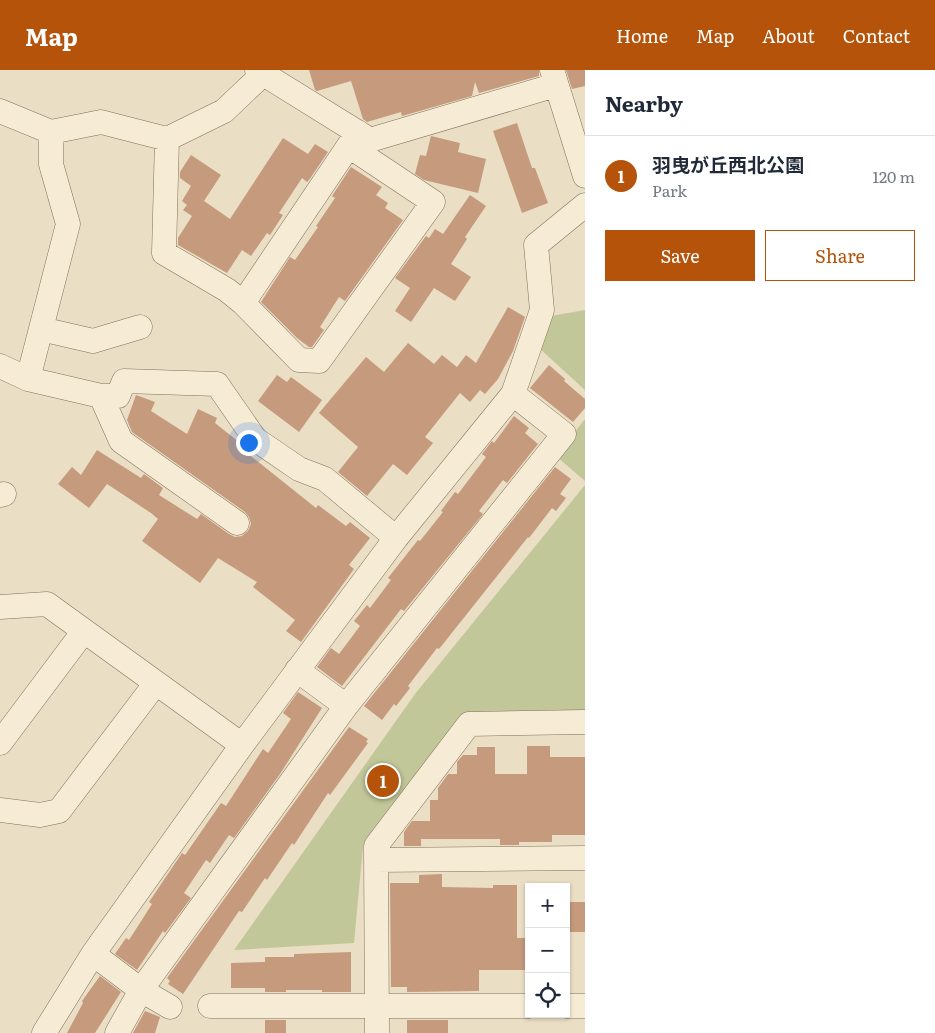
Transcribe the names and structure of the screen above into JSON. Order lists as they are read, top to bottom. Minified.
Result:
{"page":{"header":"Map","nav":["Home","Map","About","Contact"],"heading":"Nearby","list":[{"mark":"1","name":"羽曳が丘西北公園","note":"Park","value":"120 m"}],"buttons":["Save","Share"],"pins":"1","map_buttons":["+","−"]}}
